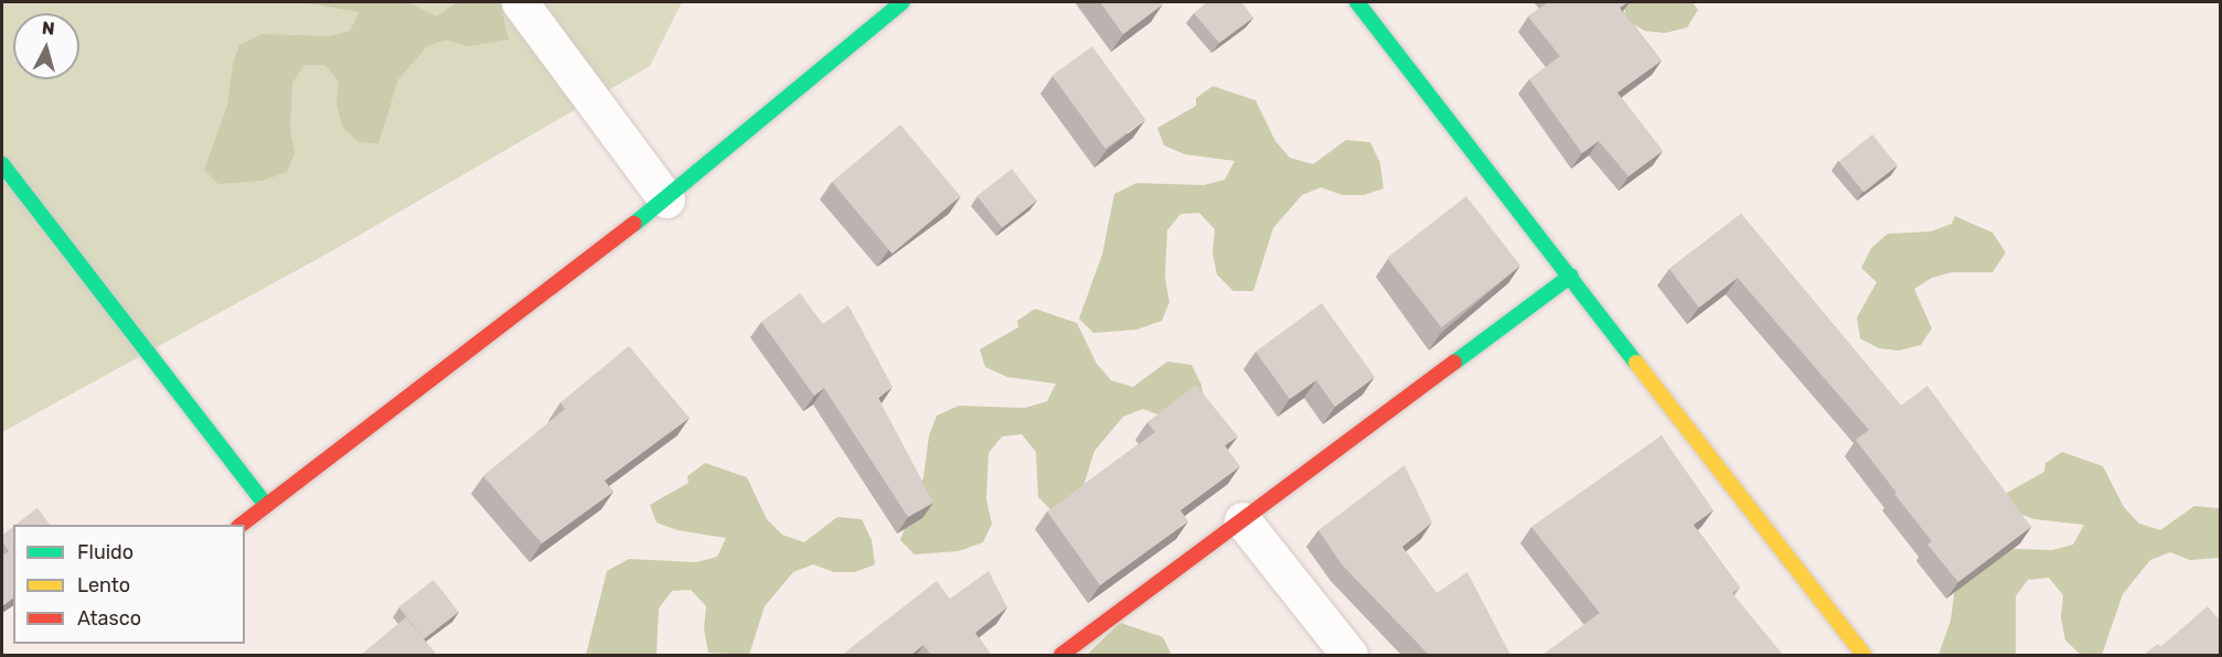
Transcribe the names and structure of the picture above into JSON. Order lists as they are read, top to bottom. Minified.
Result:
{"legend":["Fluido","Lento","Atasco"],"north":"top"}
